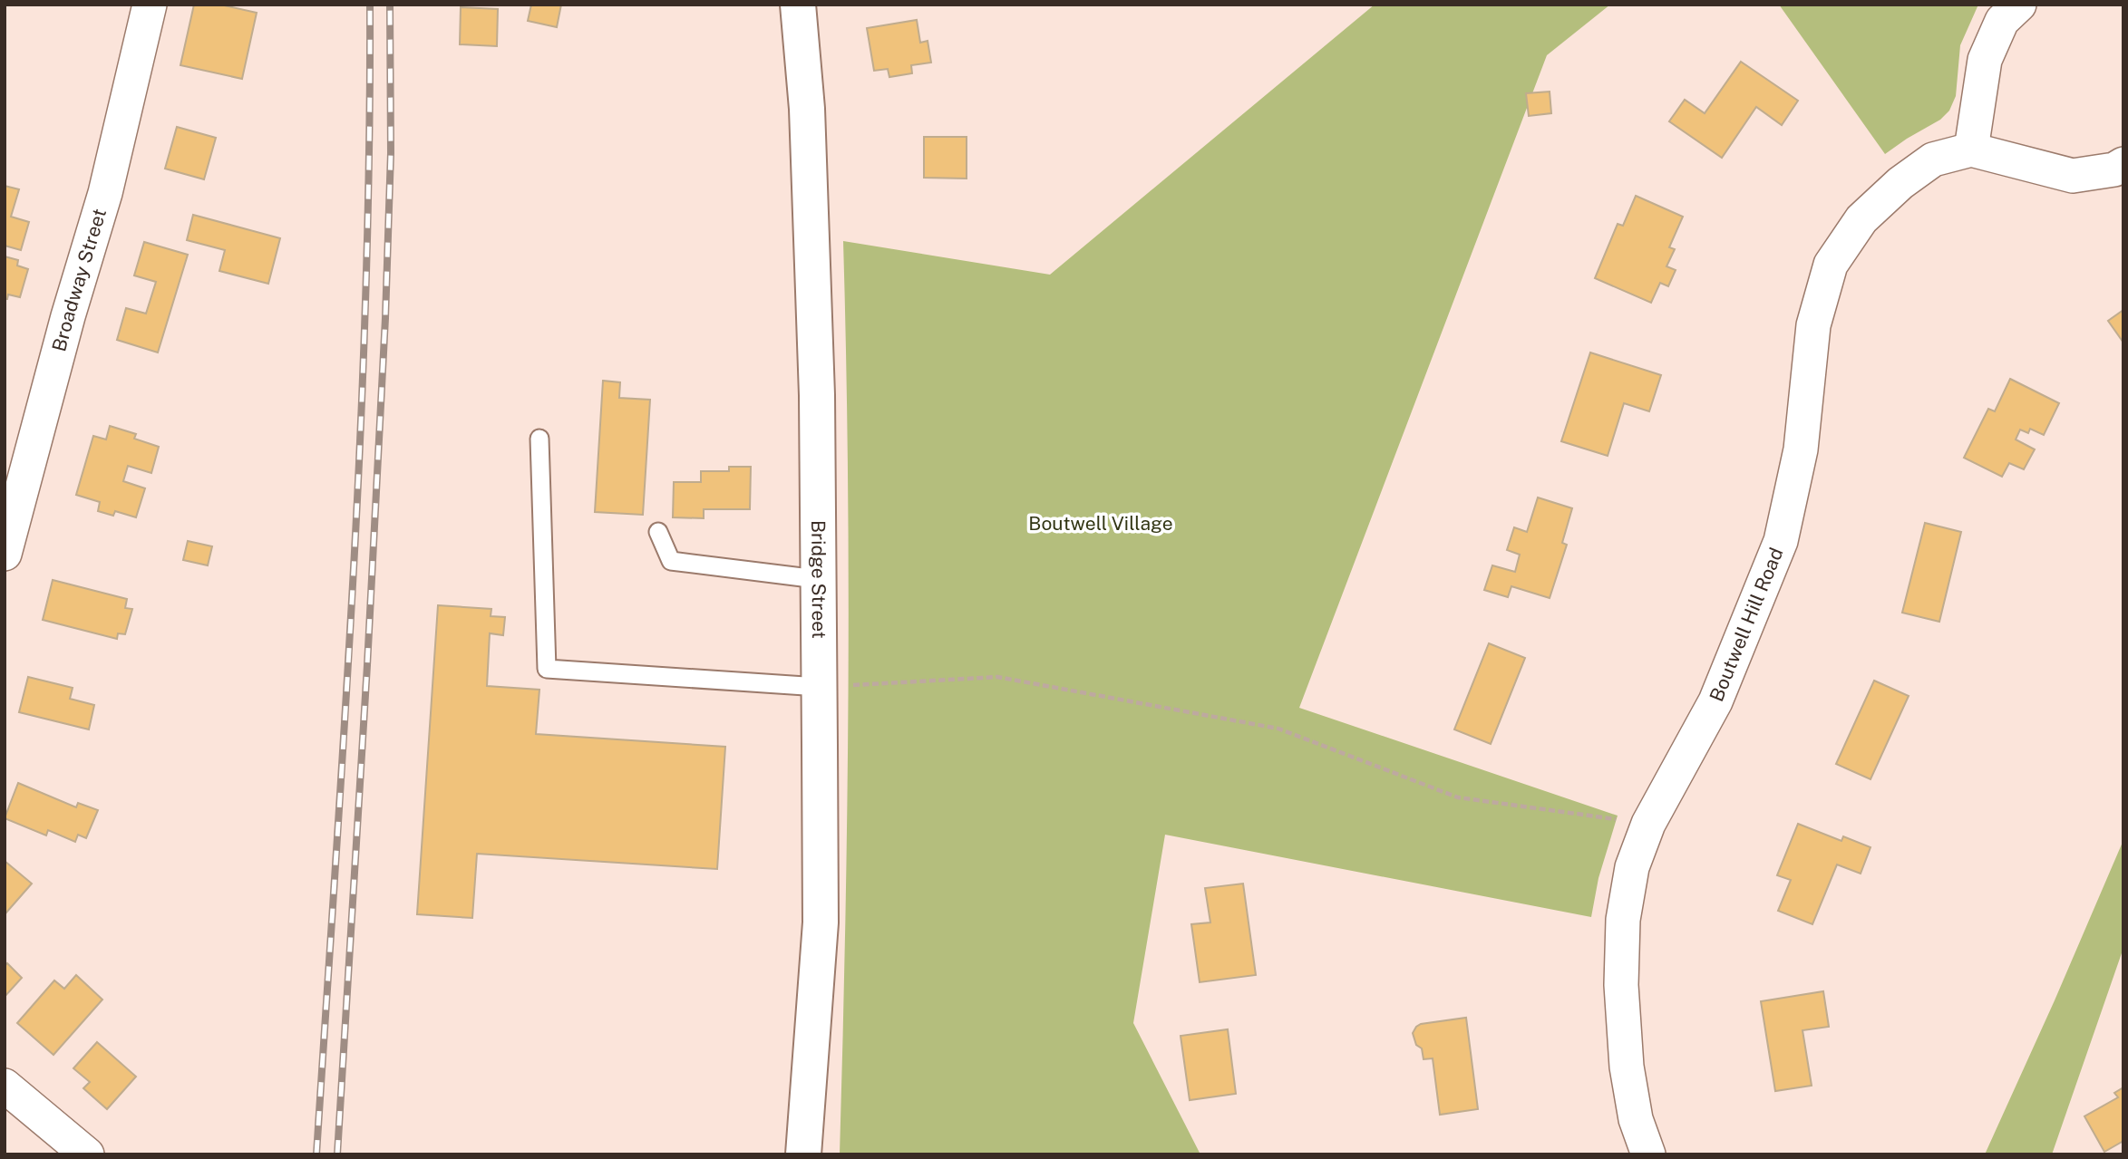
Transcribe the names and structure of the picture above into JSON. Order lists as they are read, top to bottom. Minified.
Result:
{"streets":{"main road":["Bridge Street"],"street":["Broadway Street","Boutwell Hill Road"]},"parks":["Boutwell Village"]}
